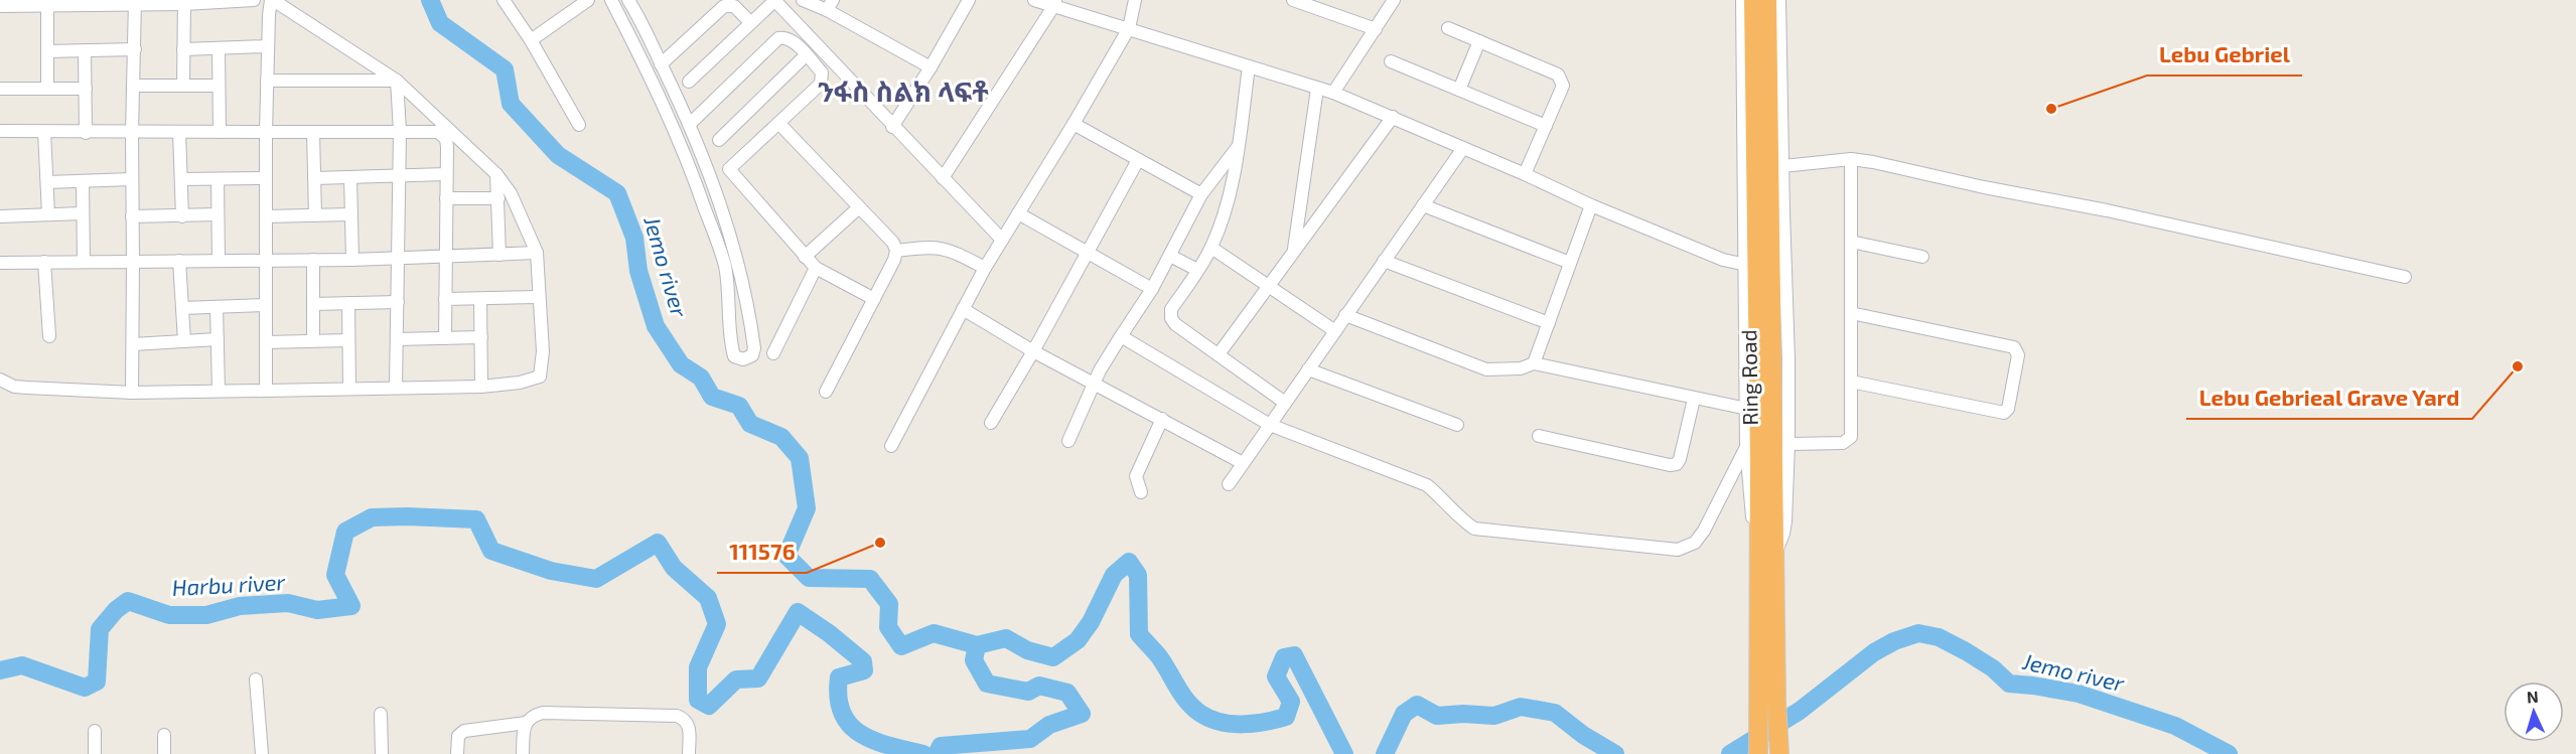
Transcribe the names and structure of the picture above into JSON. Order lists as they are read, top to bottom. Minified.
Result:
{"streets":{"highway":["Ring Road"]},"districts":["ንፋስ ስልክ ላፍቶ"],"water":["Jemo river","Harbu river"],"places":["Lebu Gebriel","Lebu Gebrieal Grave Yard","111576"],"north":"top"}
